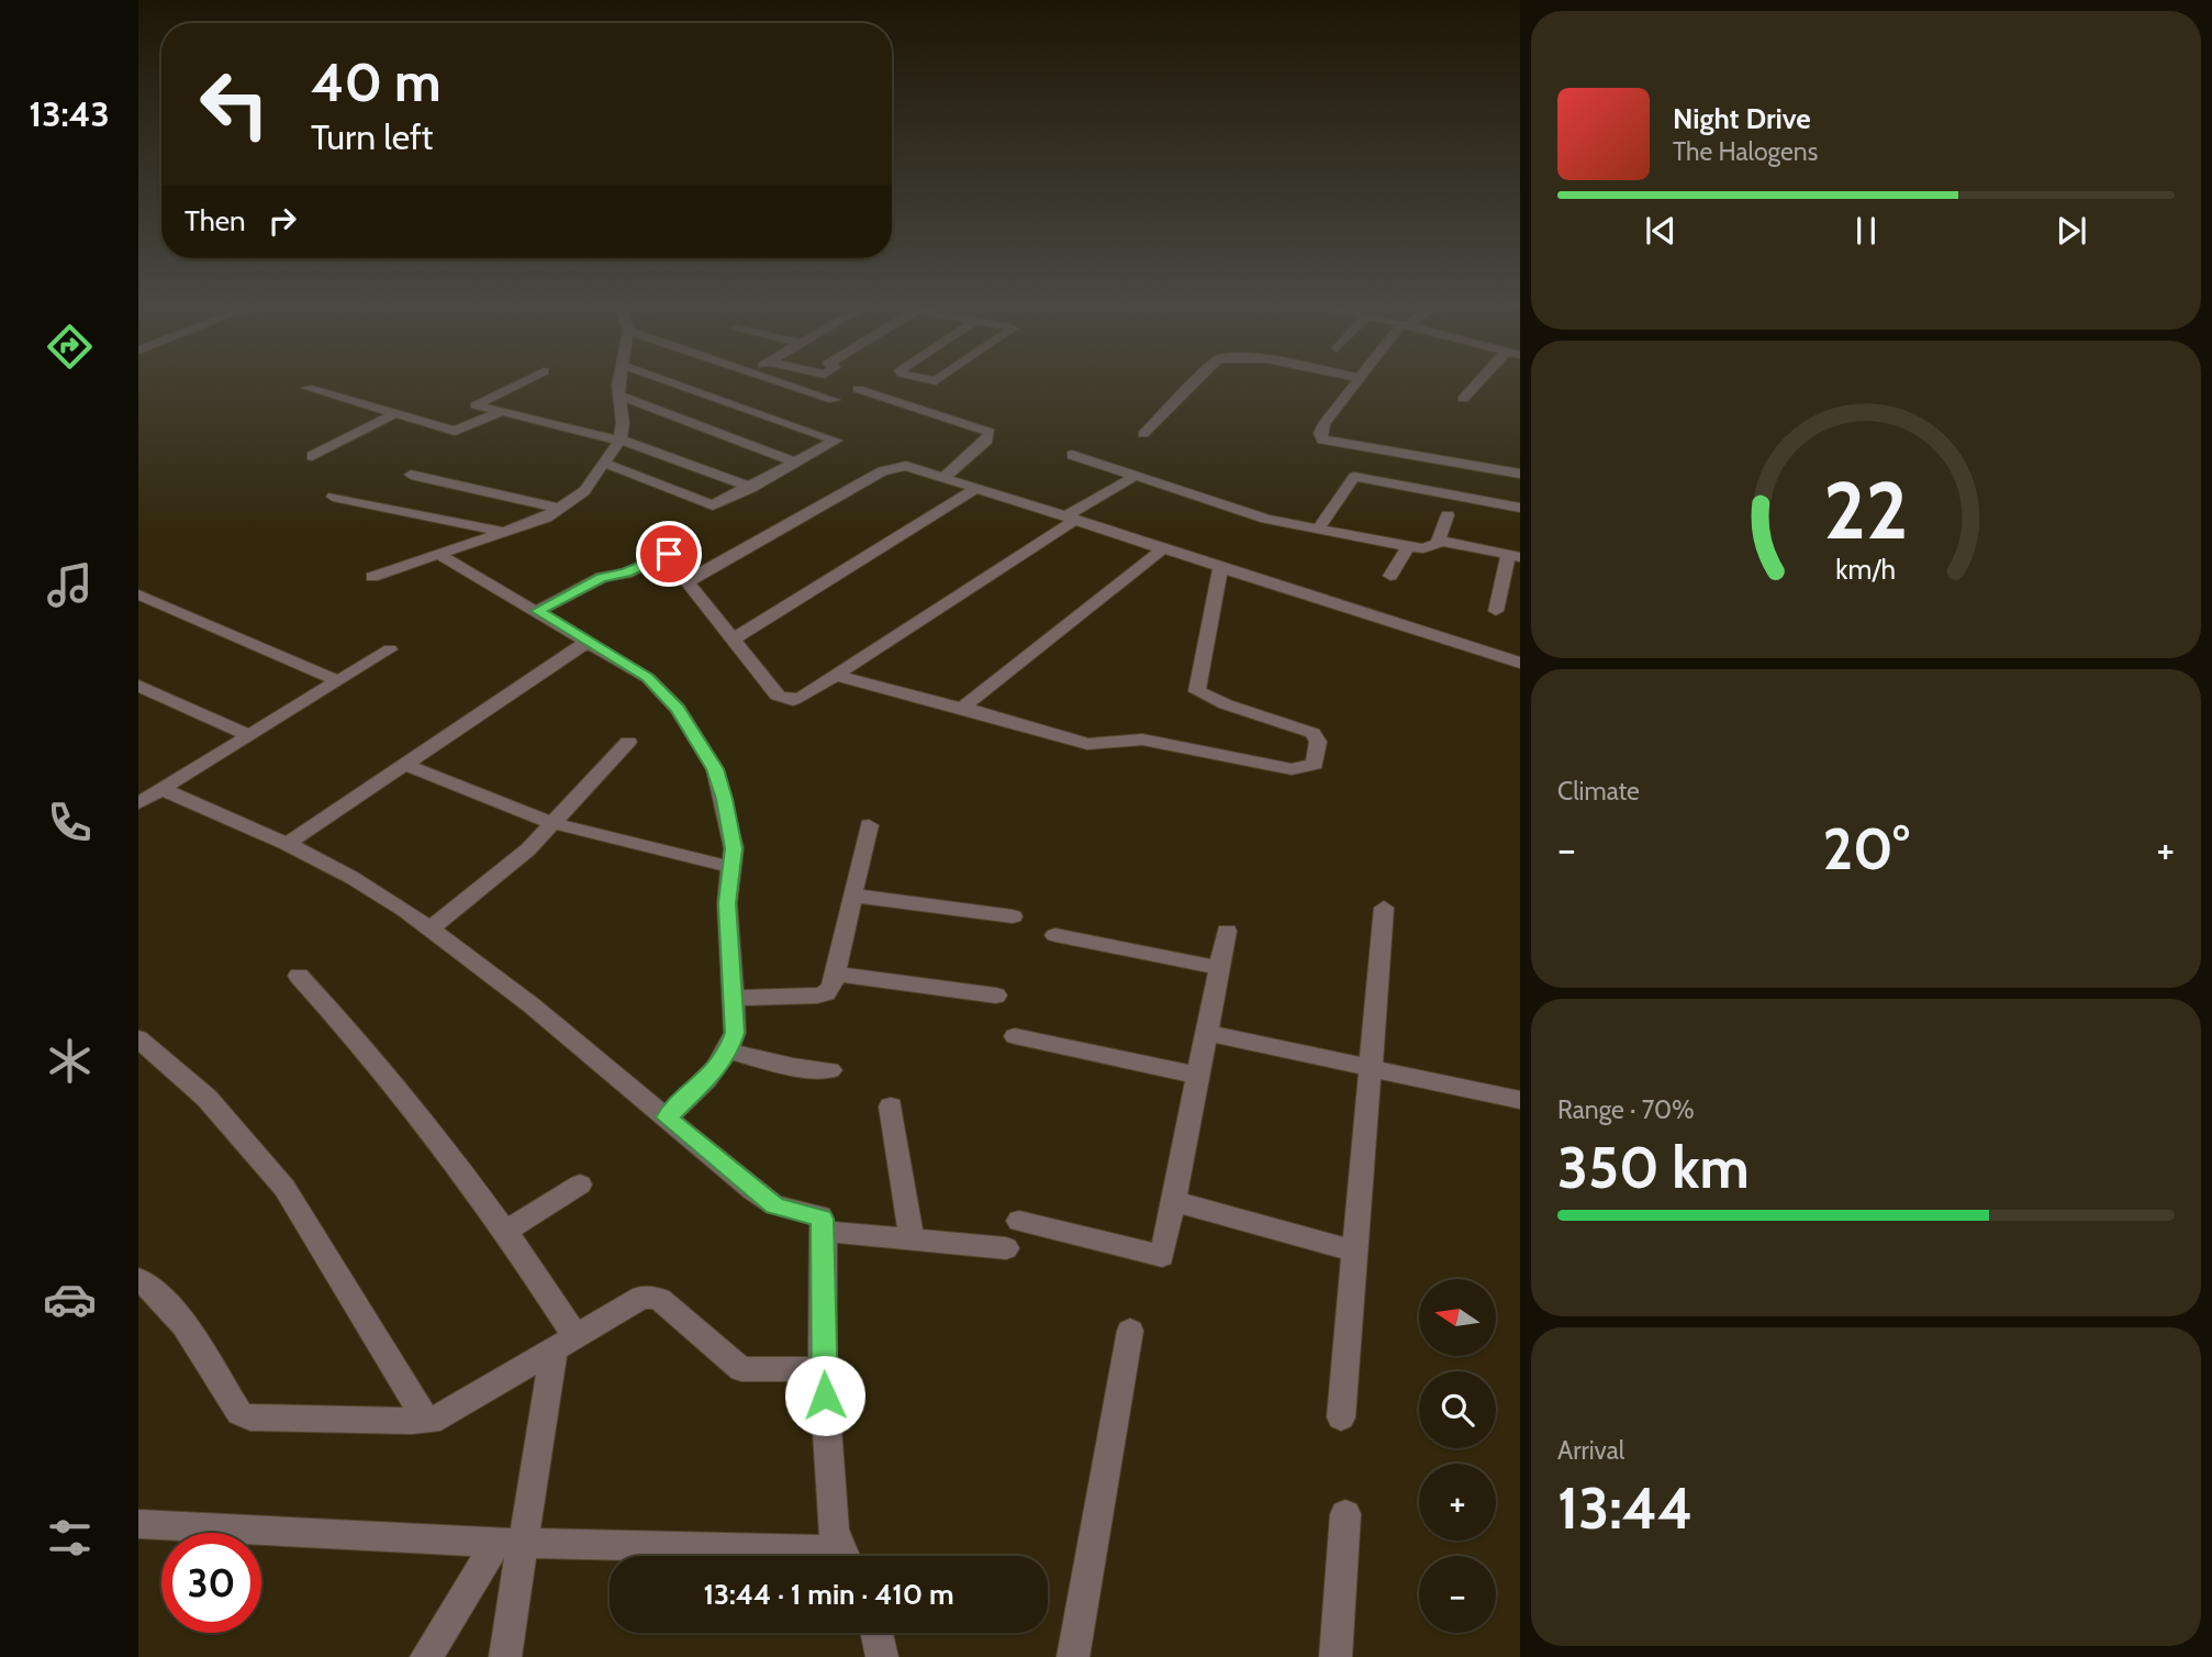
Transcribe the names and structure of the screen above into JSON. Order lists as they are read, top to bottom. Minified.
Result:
{"north":"left","page":{"tabs":"13:43","turn":["40 m","Turn left"],"song":["Night Drive","The Halogens"],"then":"Then","tile":["Climate",["Range · 70%","350 km"],["Arrival","13:44"]],"heat":["−","20°","+"],"map_buttons":["+","−"],"limit":"30","trip":"13:44 · 1 min · 410 m","gauge":["22","km/h"]}}
